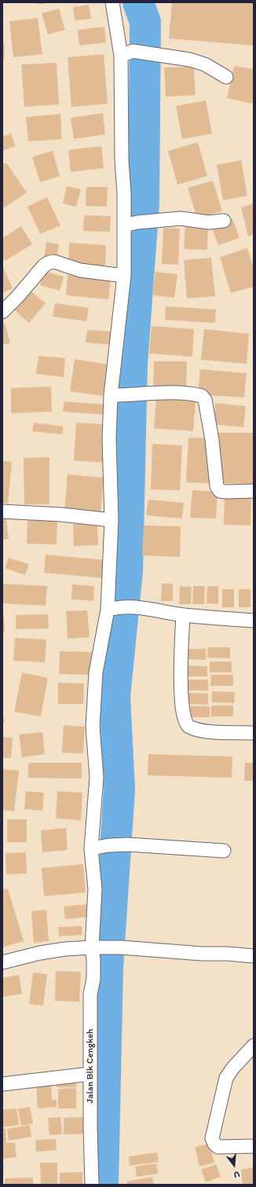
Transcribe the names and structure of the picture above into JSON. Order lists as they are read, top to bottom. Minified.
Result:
{"streets":{"street":["Jalan Blk Cengkeh"]},"north":"bottom"}
